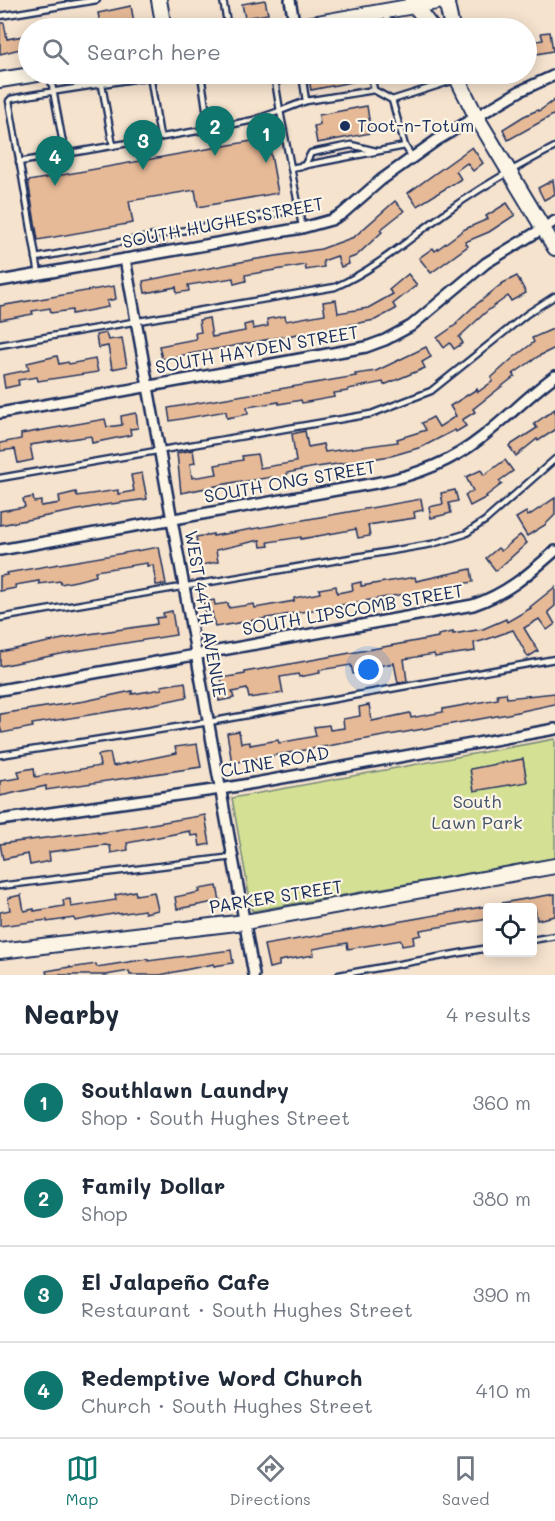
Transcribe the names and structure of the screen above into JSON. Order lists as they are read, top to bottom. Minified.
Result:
{"streets":{"main road":["PARKER STREET"],"street":["SOUTH HUGHES STREET","SOUTH HAYDEN STREET","SOUTH ONG STREET","SOUTH LIPSCOMB STREET","WEST 44TH AVENUE","CLINE ROAD"]},"crossings":[["SOUTH HUGHES STREET","WEST 44TH AVENUE"],["SOUTH HAYDEN STREET","WEST 44TH AVENUE"],["SOUTH ONG STREET","WEST 44TH AVENUE"],["SOUTH LIPSCOMB STREET","WEST 44TH AVENUE"],["WEST 44TH AVENUE","CLINE ROAD"],["WEST 44TH AVENUE","PARKER STREET"]],"parks":["South Lawn Park"],"places":["Toot-n-Totum"],"page":{"search":"Search here","pins":["2","1","3","4"],"heading":["Nearby","4 results"],"list":[{"mark":"1","name":"Southlawn Laundry","note":"Shop · South Hughes Street","value":"360 m"},{"mark":"2","name":"Family Dollar","note":"Shop","value":"380 m"},{"mark":"3","name":"El Jalapeño Cafe","note":"Restaurant · South Hughes Street","value":"390 m"},{"mark":"4","name":"Redemptive Word Church","note":"Church · South Hughes Street","value":"410 m"}],"nav":["Map","Directions","Saved"]}}
